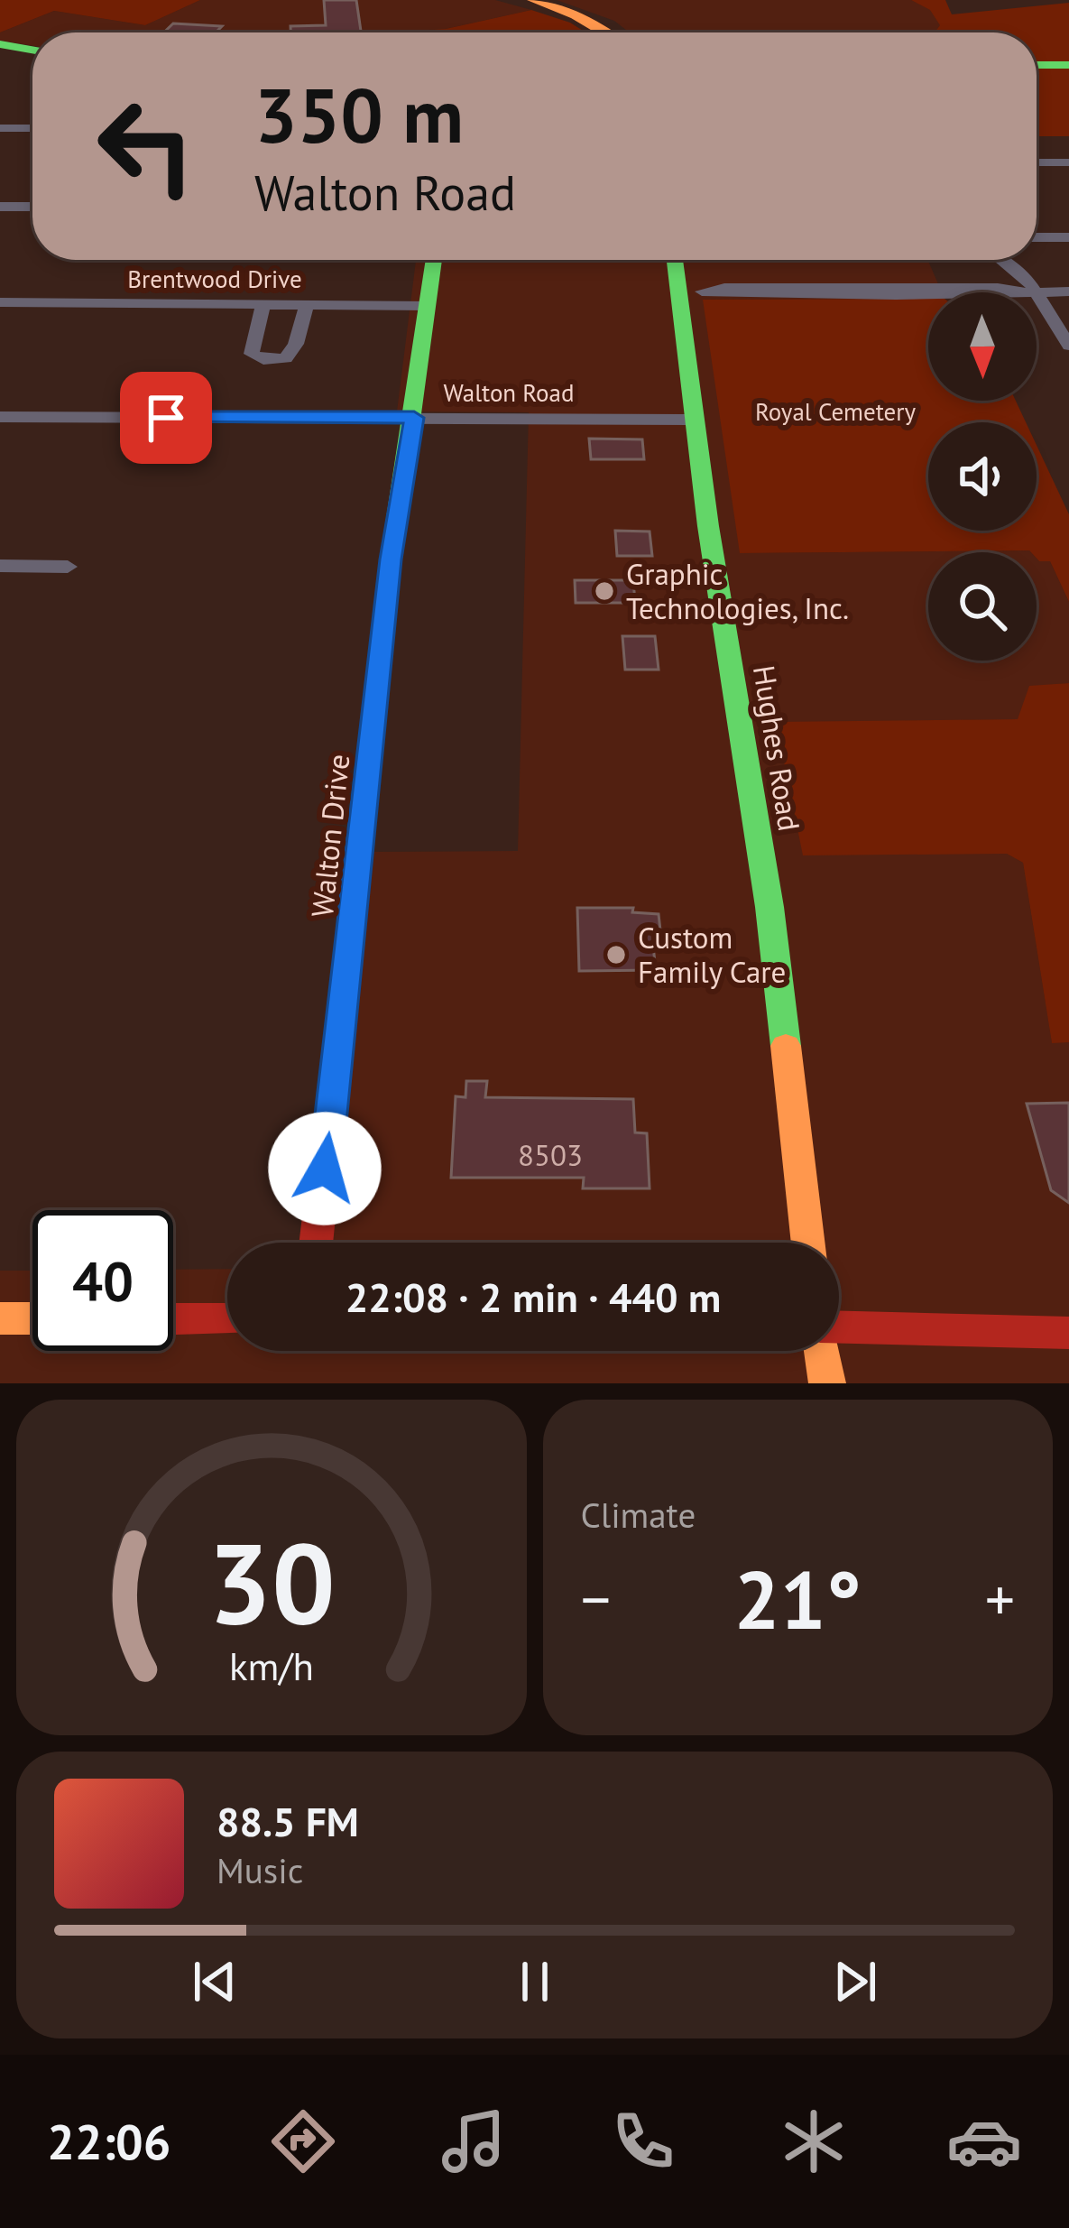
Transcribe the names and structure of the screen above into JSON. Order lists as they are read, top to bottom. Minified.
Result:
{"streets":{"main road":["Hughes Road","Walton Drive"],"street":["Brentwood Drive","Walton Road"]},"crossings":[["Brentwood Drive","Walton Drive"],["Walton Road","Hughes Road"],["Walton Road","Walton Drive"]],"parks":["Royal Cemetery"],"places":["Graphic Technologies, Inc.","Custom Family Care"],"house_numbers":["8503"],"north":"bottom","page":{"turn":["350 m","Walton Road"],"limit":"40","trip":"22:08 · 2 min · 440 m","tile":"Climate","heat":["−","21°","+"],"song":["88.5 FM","Music"],"tabs":"22:06","gauge":["30","km/h"]}}
